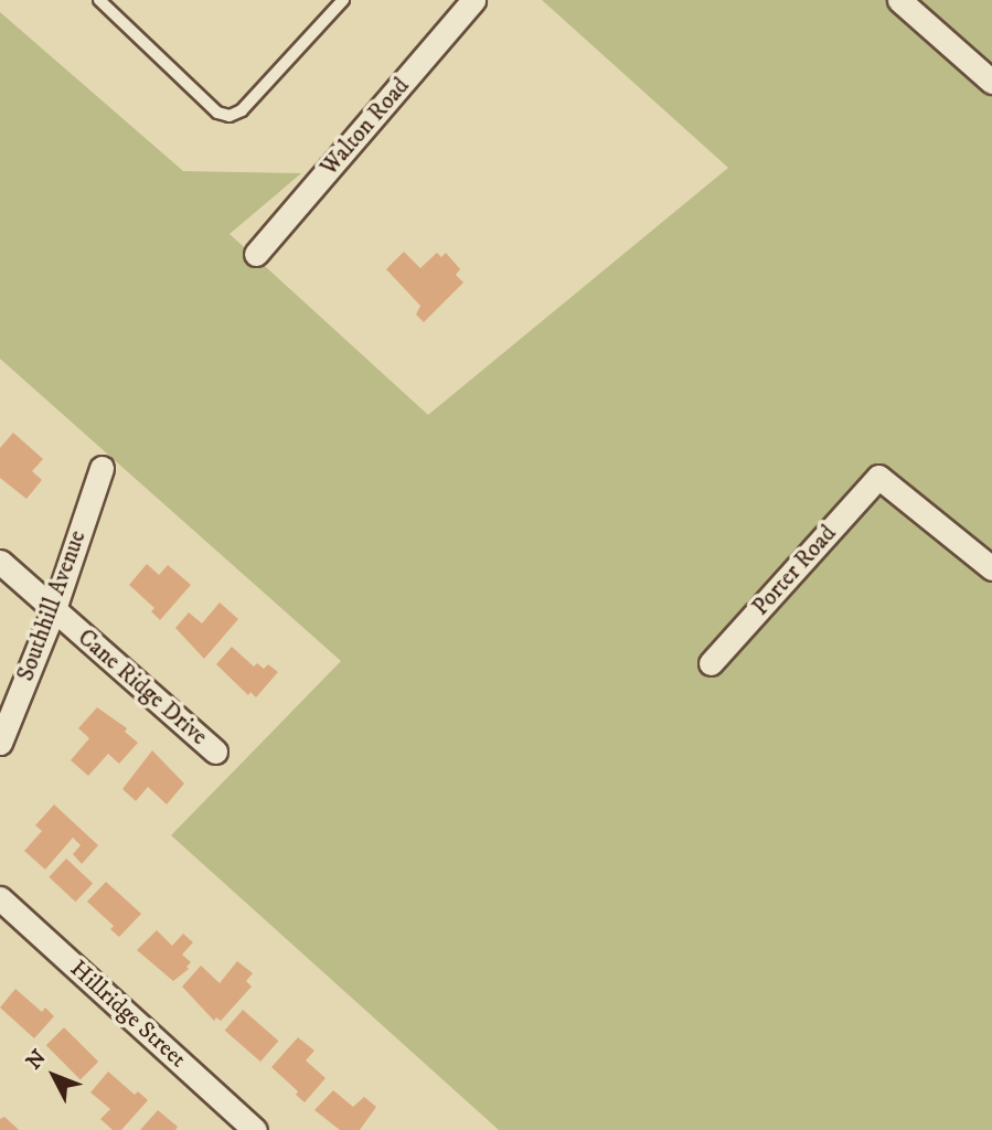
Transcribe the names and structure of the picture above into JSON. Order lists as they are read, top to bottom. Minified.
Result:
{"streets":{"street":["Walton Road","Porter Road","Southhill Avenue","Cane Ridge Drive","Hillridge Street"]},"crossings":[["Southhill Avenue","Cane Ridge Drive"]],"north":"top left"}
